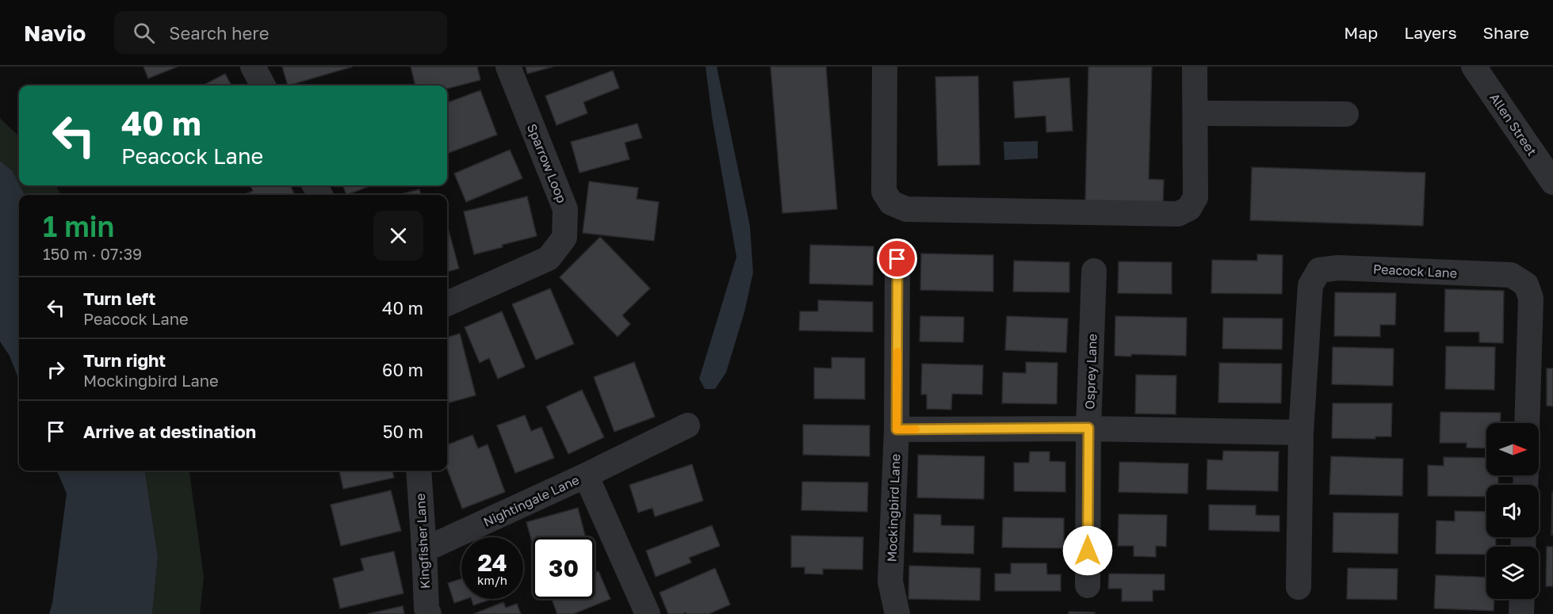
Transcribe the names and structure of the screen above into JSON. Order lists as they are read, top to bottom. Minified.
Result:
{"streets":{"street":["Allen Street","Sparrow Loop","Peacock Lane","Osprey Lane","Nightingale Lane","Mockingbird Lane","Kingfisher Lane"]},"crossings":[["Nightingale Lane","Kingfisher Lane"]],"north":"right","page":{"header":"Navio","search":"Search here","nav":["Map","Layers","Share"],"turn":["40 m","Peacock Lane"],"heading":["1 min","150 m · 07:39"],"list":[{"name":"Turn left","note":"Peacock Lane","value":"40 m"},{"name":"Turn right","note":"Mockingbird Lane","value":"60 m"},{"name":"Arrive at destination","value":"50 m"}],"speed":"24 km/h","limit":"30"}}
